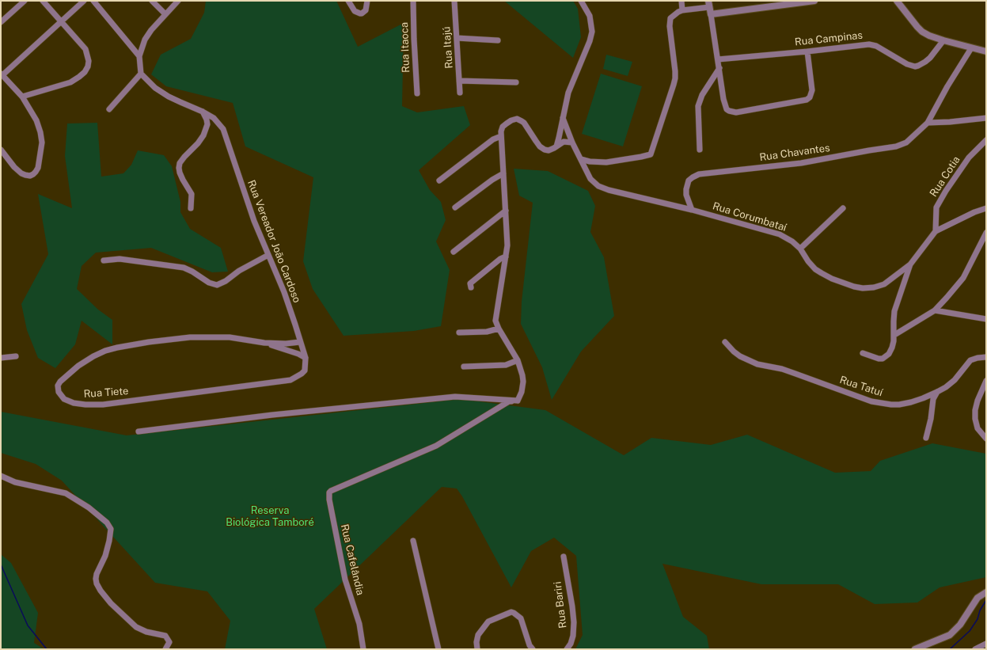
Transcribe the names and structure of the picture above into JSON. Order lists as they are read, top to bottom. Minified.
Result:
{"streets":{"street":["Rua Campinas","Rua Itaoca","Rua Itajú","Rua Chavantes","Rua Cotia","Rua Corumbataí","Rua Vereador João Cardoso","Rua Tatuí","Rua Tiete","Rua Cafelândia","Rua Bariri"]},"crossings":[["Rua Chavantes","Rua Corumbataí"],["Rua Vereador João Cardoso","Rua Tiete"]],"parks":["Reserva Biológica Tamboré"]}
